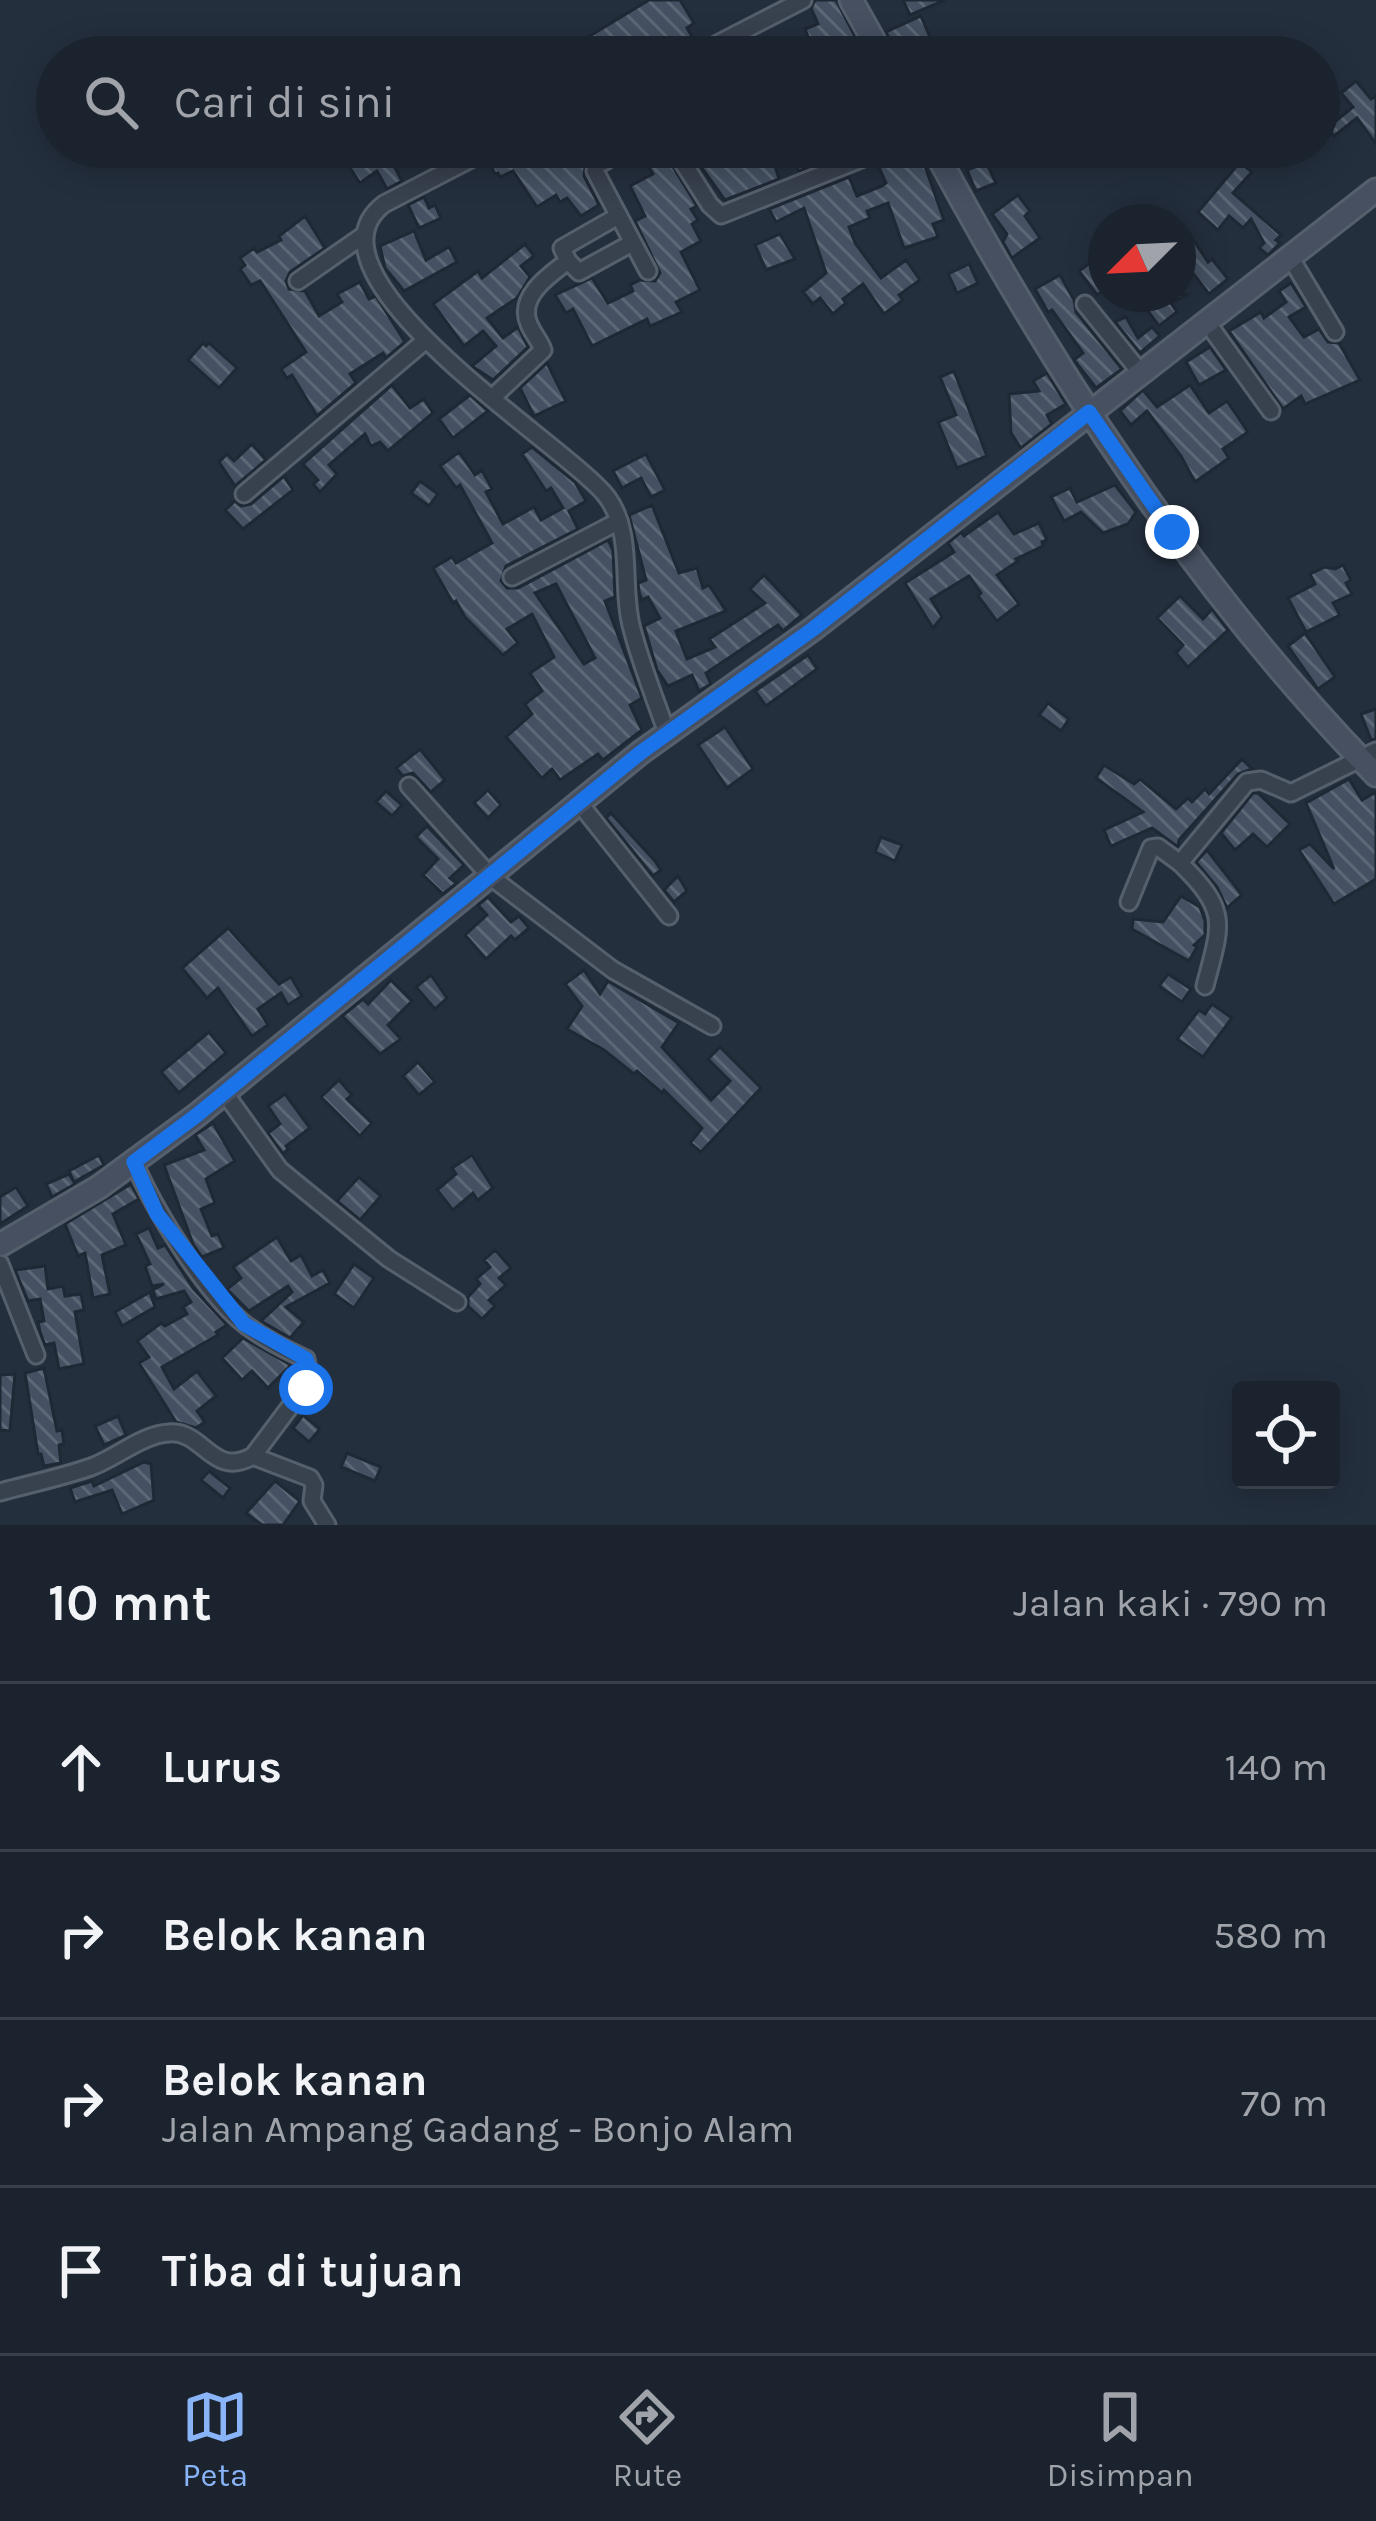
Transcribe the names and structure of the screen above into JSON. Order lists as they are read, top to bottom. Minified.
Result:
{"north":"bottom left","page":{"search":"Cari di sini","heading":["10 mnt","Jalan kaki · 790 m"],"list":[["Lurus","140 m"],["Belok kanan","580 m"],["Belok kanan","Jalan Ampang Gadang - Bonjo Alam","70 m"],"Tiba di tujuan"],"nav":["Peta","Rute","Disimpan"]}}
